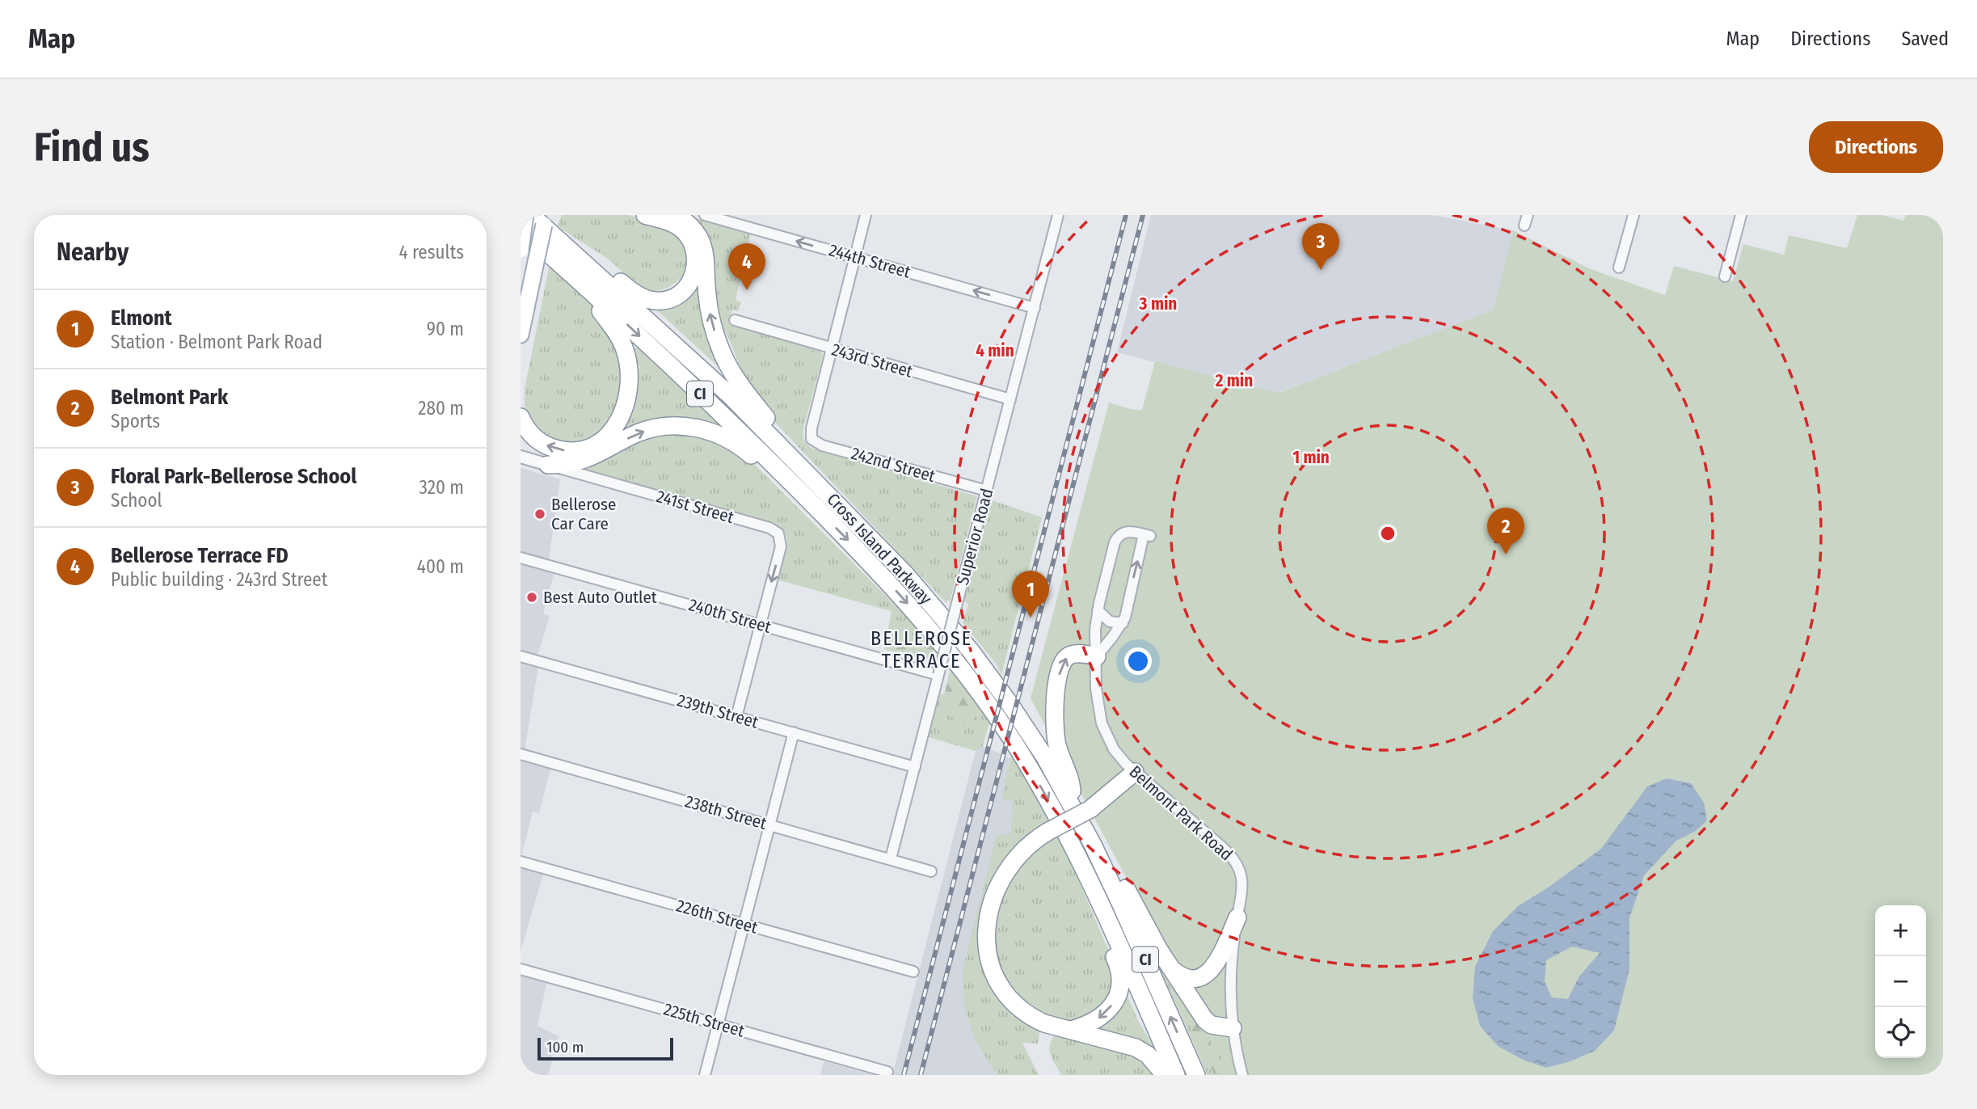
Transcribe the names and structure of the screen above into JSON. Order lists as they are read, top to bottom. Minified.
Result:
{"streets":{"highway":["CI","Cross Island Parkway"],"street":["244th Street","243rd Street","242nd Street","241st Street","Superior Road","240th Street","239th Street","238th Street","Belmont Park Road","226th Street","225th Street"]},"crossings":[["244th Street","Superior Road"],["243rd Street","242nd Street"],["243rd Street","Superior Road"],["242nd Street","Superior Road"],["241st Street","240th Street"],["Superior Road","240th Street"],["Superior Road","239th Street"],["Superior Road","238th Street"]],"one_way":["244th Street"],"districts":["BELLEROSE TERRACE"],"places":["Bellerose Car Care","Best Auto Outlet"],"scale_bar":"100 m","page":{"header":"Map","nav":["Map","Directions","Saved"],"buttons":"Directions","title":"Find us","heading":["Nearby","4 results"],"pins":["3","4","2","1"],"list":[{"mark":"1","name":"Elmont","note":"Station · Belmont Park Road","value":"90 m"},{"mark":"2","name":"Belmont Park","note":"Sports","value":"280 m"},{"mark":"3","name":"Floral Park-Bellerose School","note":"School","value":"320 m"},{"mark":"4","name":"Bellerose Terrace FD","note":"Public building · 243rd Street","value":"400 m"}],"map_buttons":["+","−"],"scale":"100 m"},"rings":["3 min","4 min","2 min","1 min"]}
